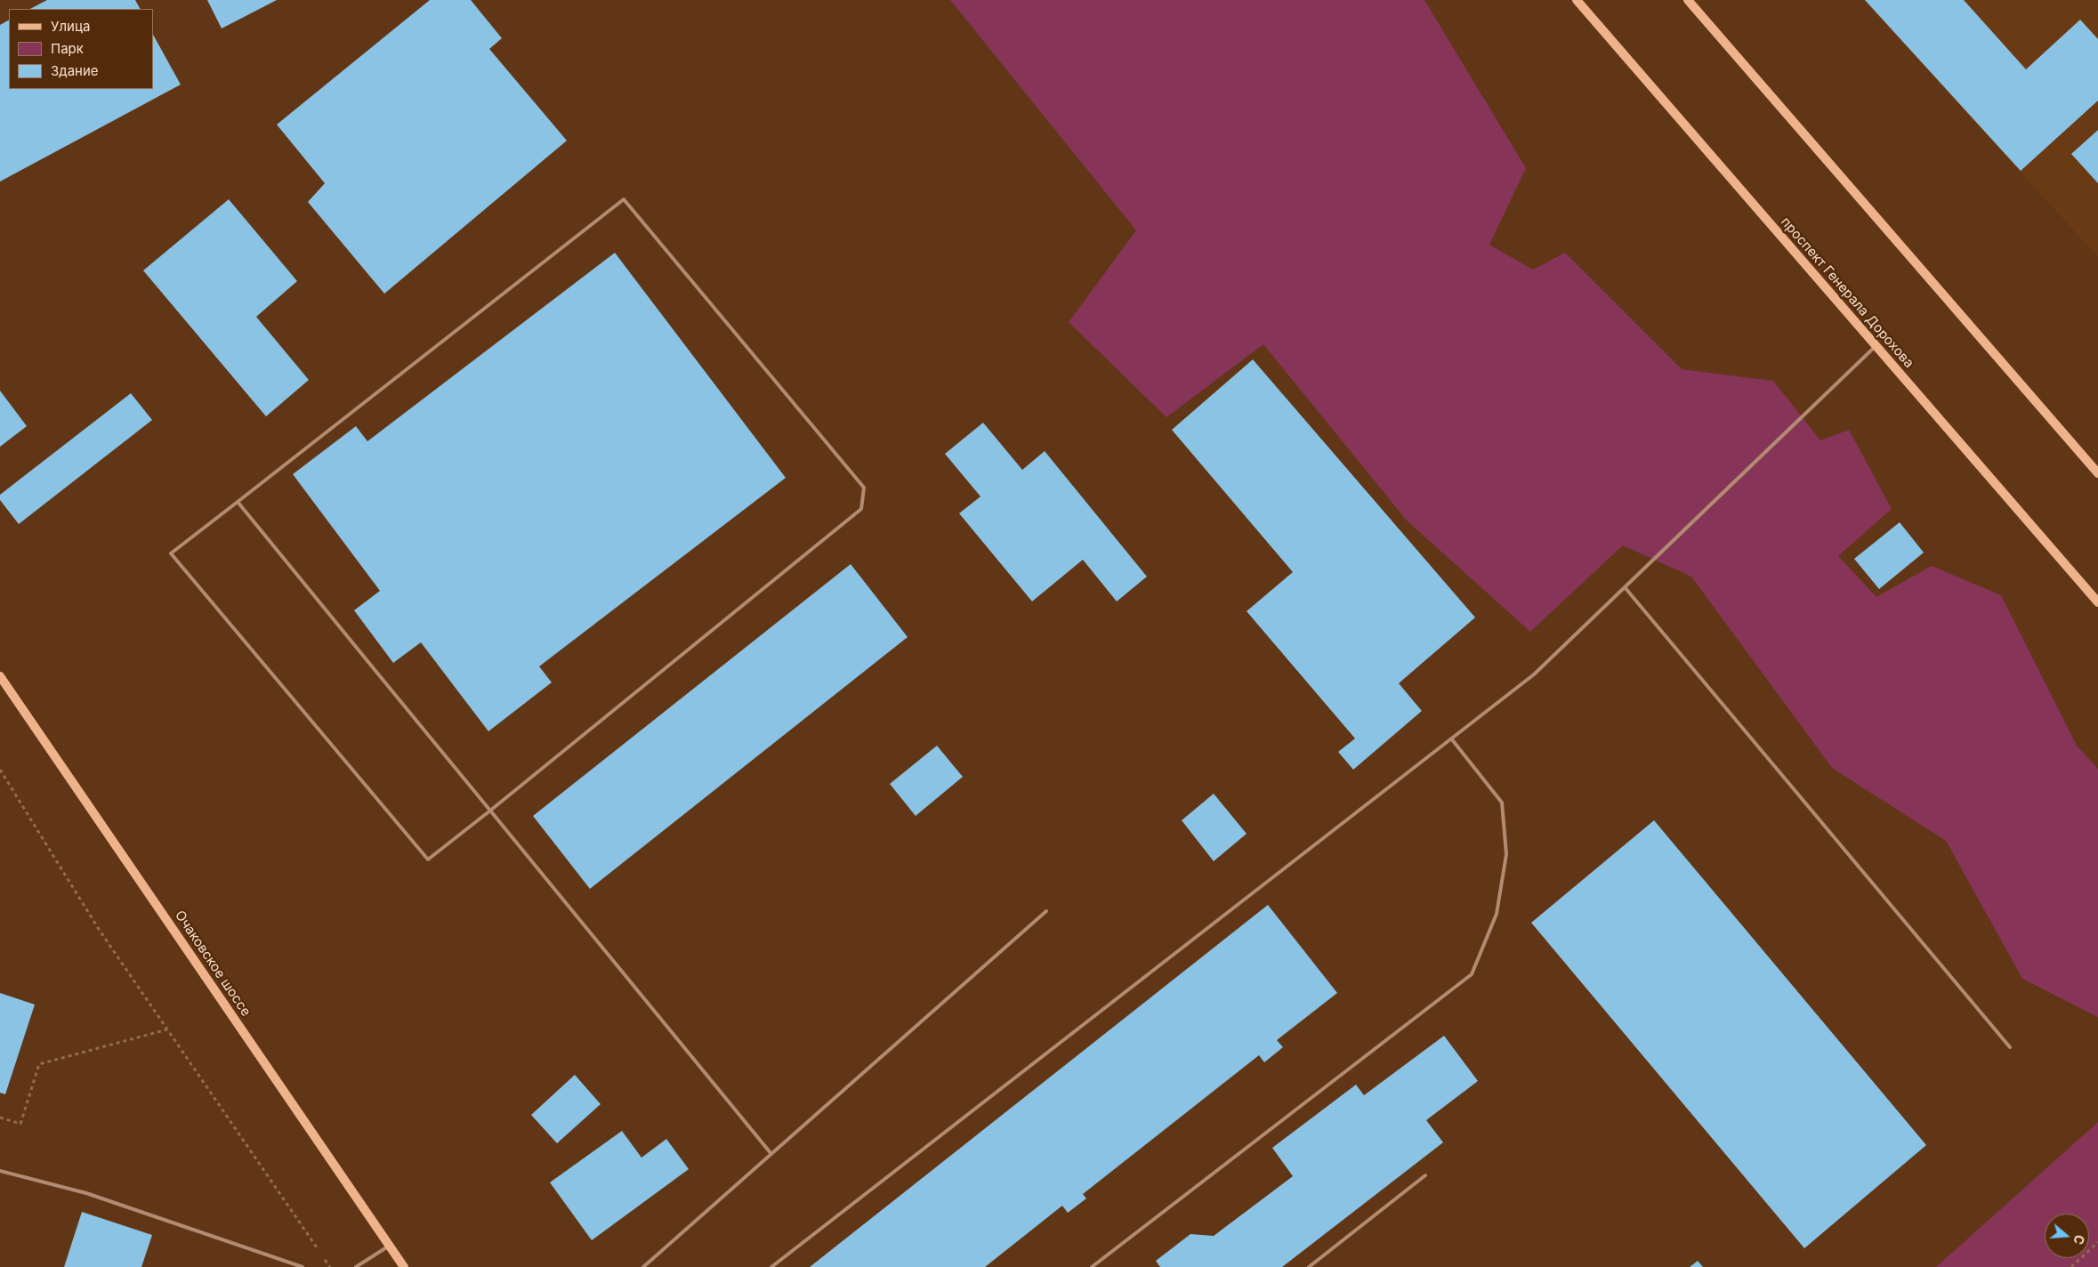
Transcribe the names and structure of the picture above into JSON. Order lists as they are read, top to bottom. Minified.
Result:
{"streets":{"main road":["проспект Генерала Дорохова","Очаковское шоссе"]},"legend":["Улица","Парк","Здание"],"north":"right"}
